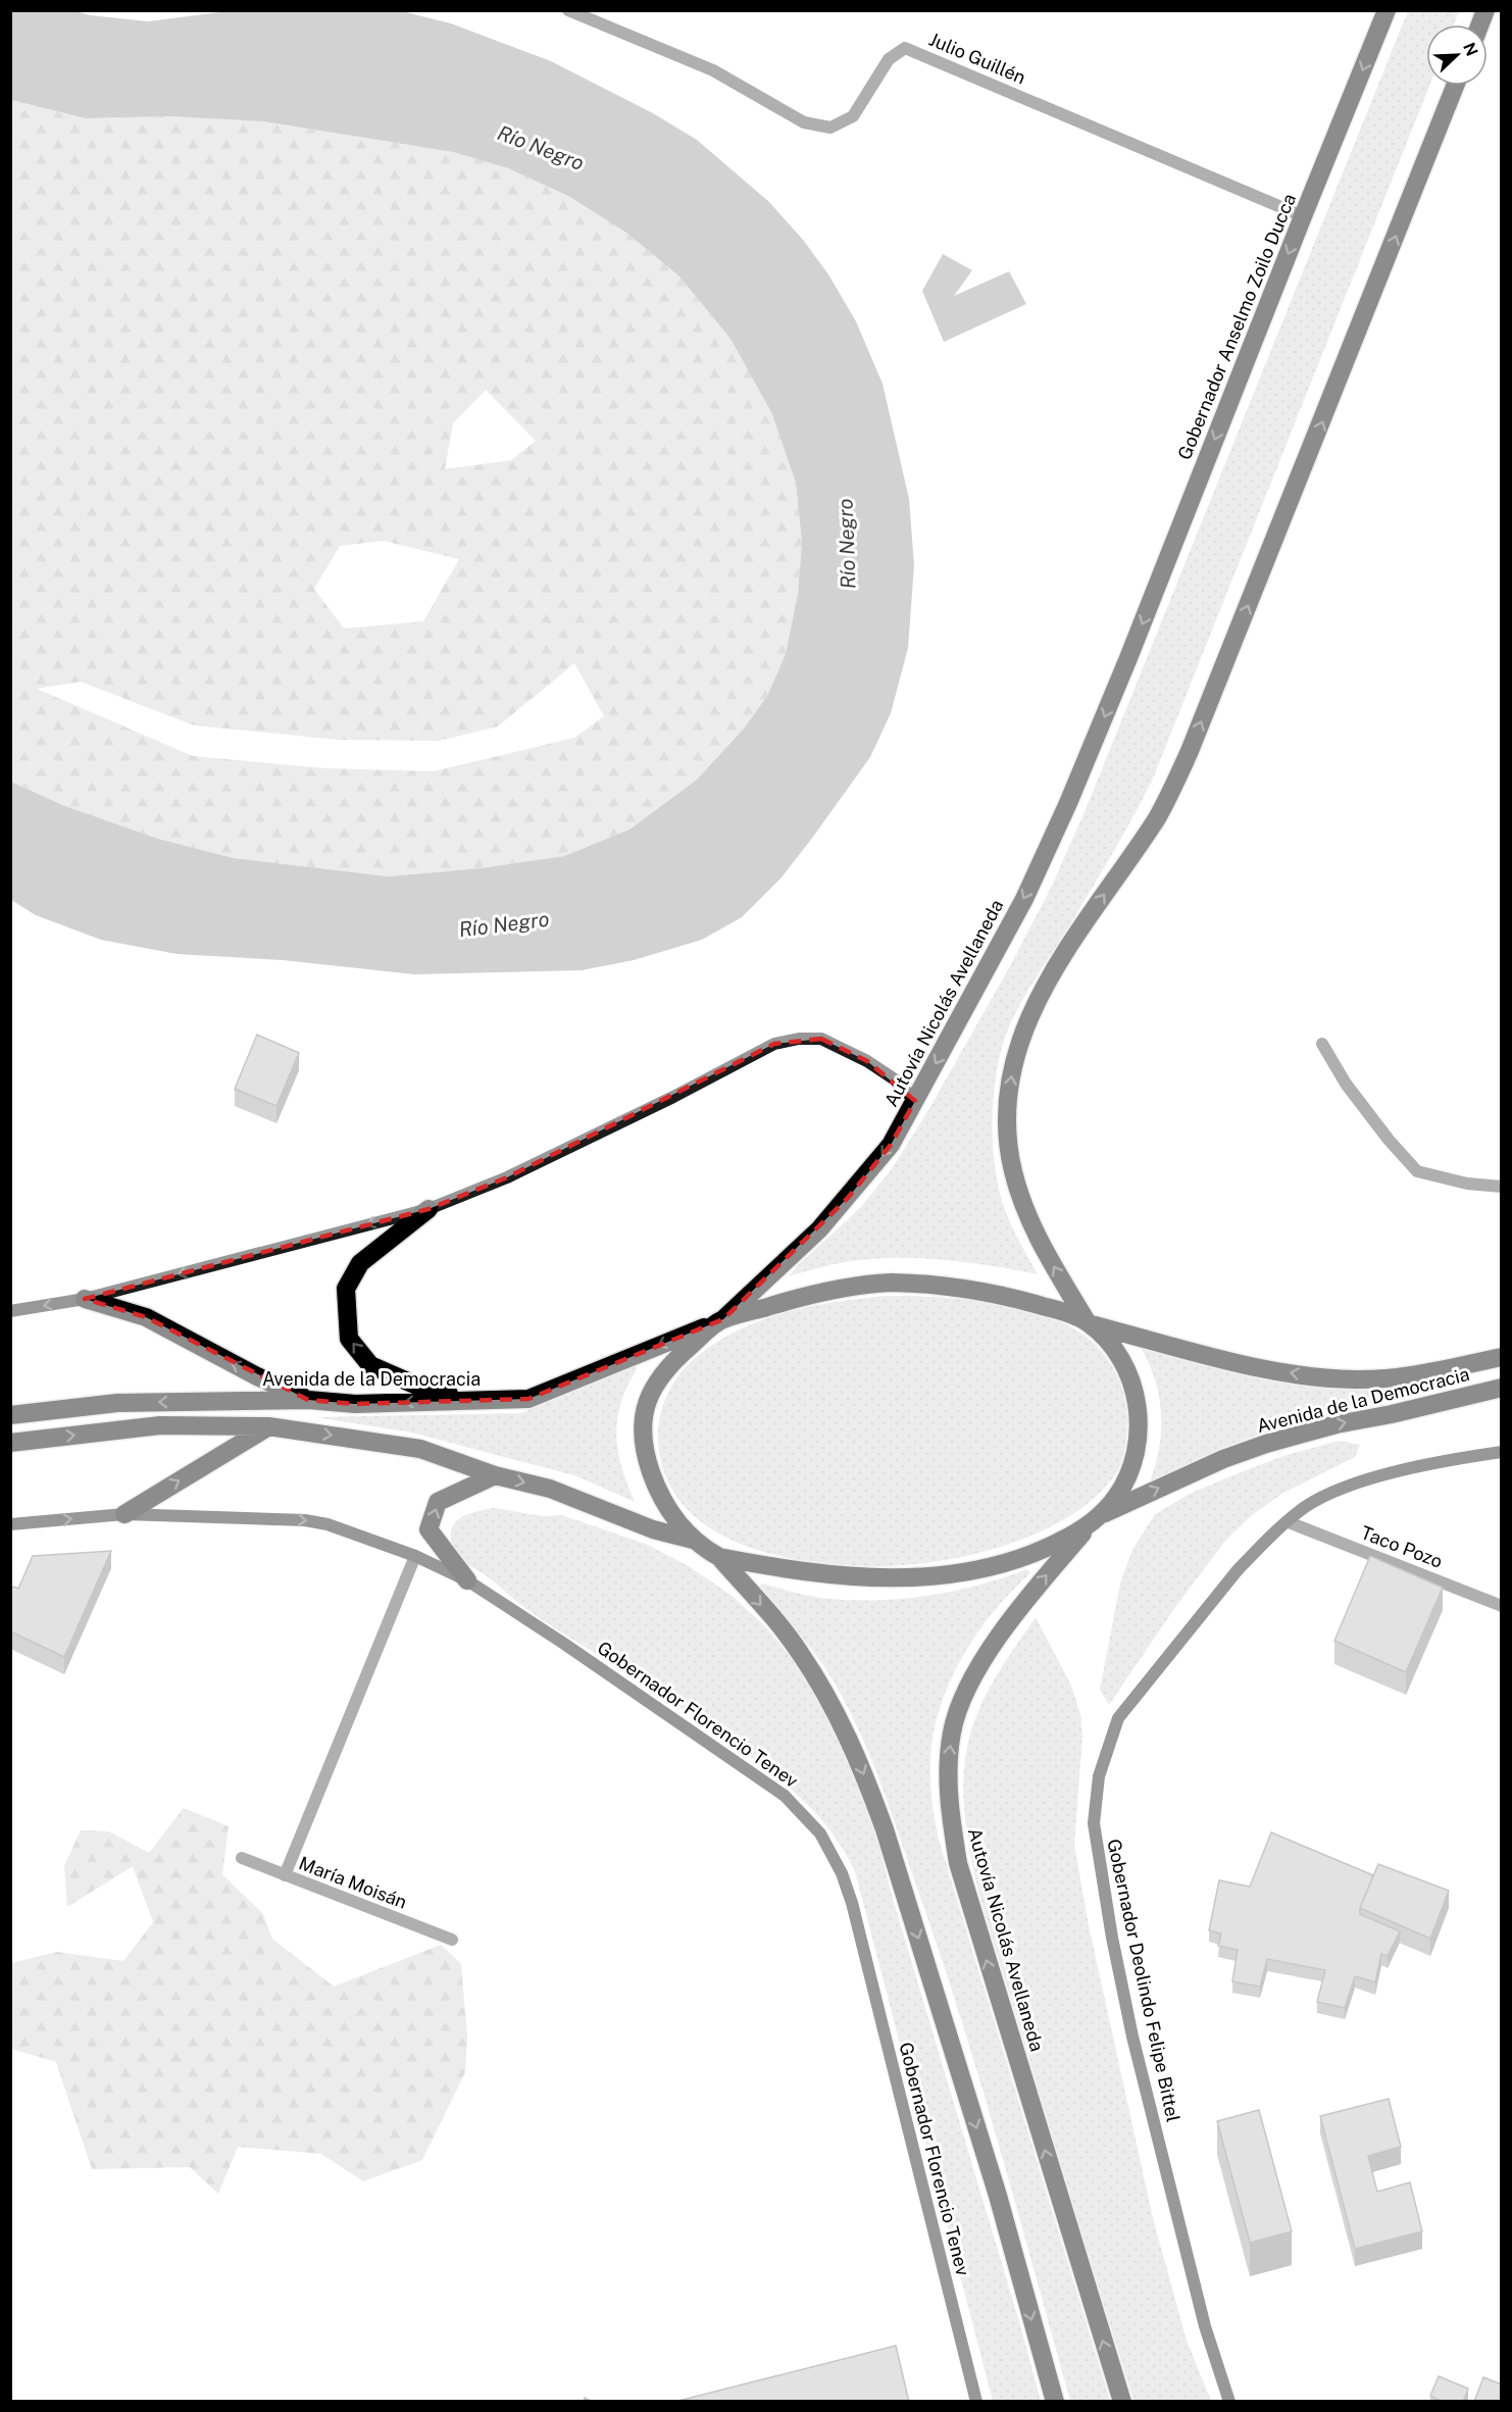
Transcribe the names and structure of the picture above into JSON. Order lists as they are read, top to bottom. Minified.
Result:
{"streets":{"highway":["Gobernador Anselmo Zoilo Ducca","Autovía Nicolás Avellaneda","Avenida de la Democracia"],"street":["Julio Guillén","Taco Pozo","Gobernador Florencio Tenev","María Moisán","Gobernador Deolindo Felipe Bittel"]},"crossings":[["Julio Guillén","Gobernador Anselmo Zoilo Ducca"],["Gobernador Anselmo Zoilo Ducca","Autovía Nicolás Avellaneda"],["Autovía Nicolás Avellaneda","Avenida de la Democracia"],["Taco Pozo","Gobernador Deolindo Felipe Bittel"]],"water":["Río Negro"],"north":"top right"}
